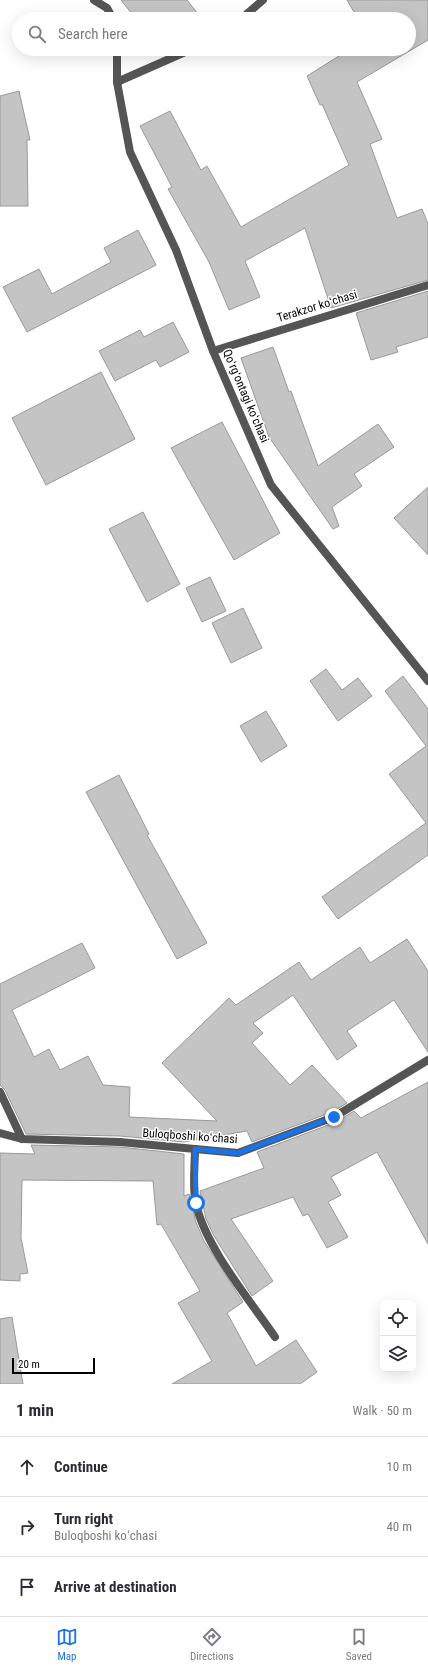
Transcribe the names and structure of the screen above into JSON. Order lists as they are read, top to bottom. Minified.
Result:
{"streets":{"street":["Terakzor koʻchasi","Qoʻrgʻontagi koʻchasi","Buloqboshi koʻchasi"]},"crossings":[["Terakzor koʻchasi","Qoʻrgʻontagi koʻchasi"]],"scale_bar":"20 m","page":{"search":"Search here","scale":"20 m","heading":["1 min","Walk · 50 m"],"list":[["Continue","10 m"],["Turn right","Buloqboshi koʻchasi","40 m"],"Arrive at destination"],"nav":["Map","Directions","Saved"]}}
